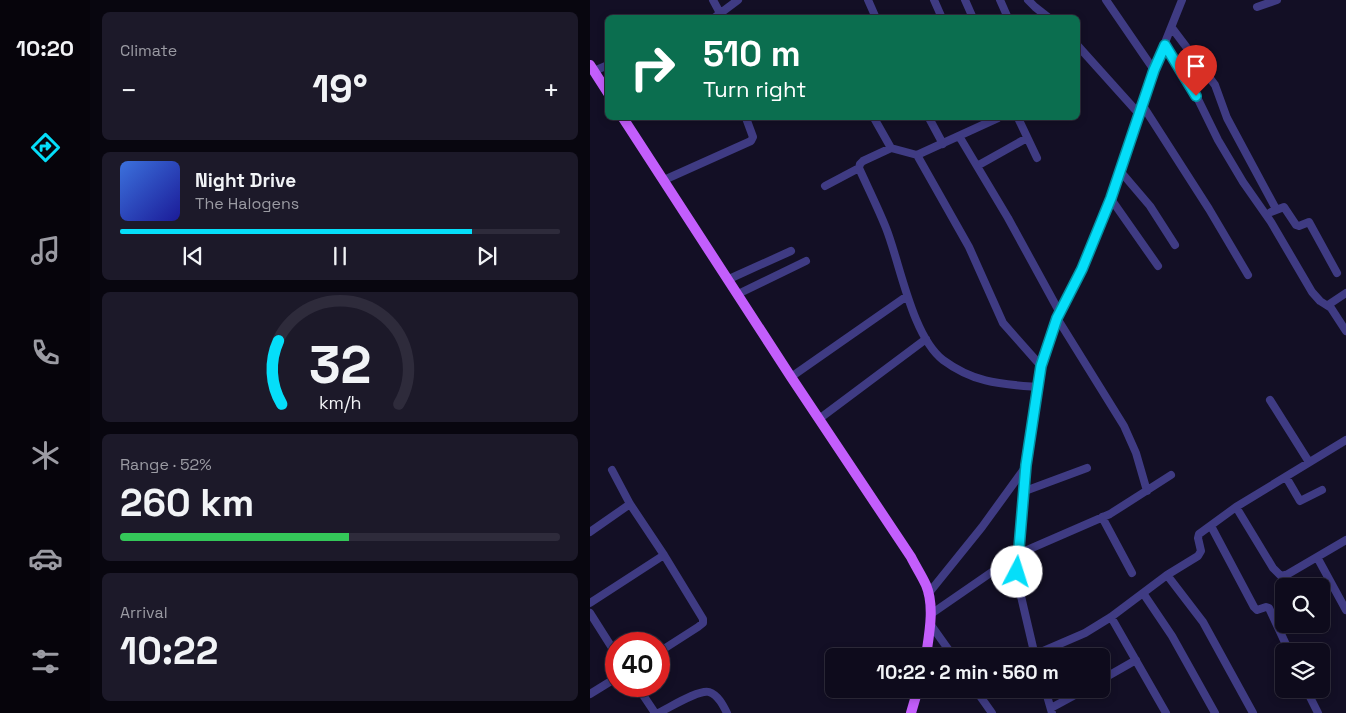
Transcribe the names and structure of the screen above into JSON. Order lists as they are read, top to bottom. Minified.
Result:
{"page":{"tabs":"10:20","tile":["Climate",["Range · 52%","260 km"],["Arrival","10:22"]],"turn":["510 m","Turn right"],"heat":["−","19°","+"],"song":["Night Drive","The Halogens"],"limit":"40","trip":"10:22 · 2 min · 560 m","gauge":["32","km/h"]}}
